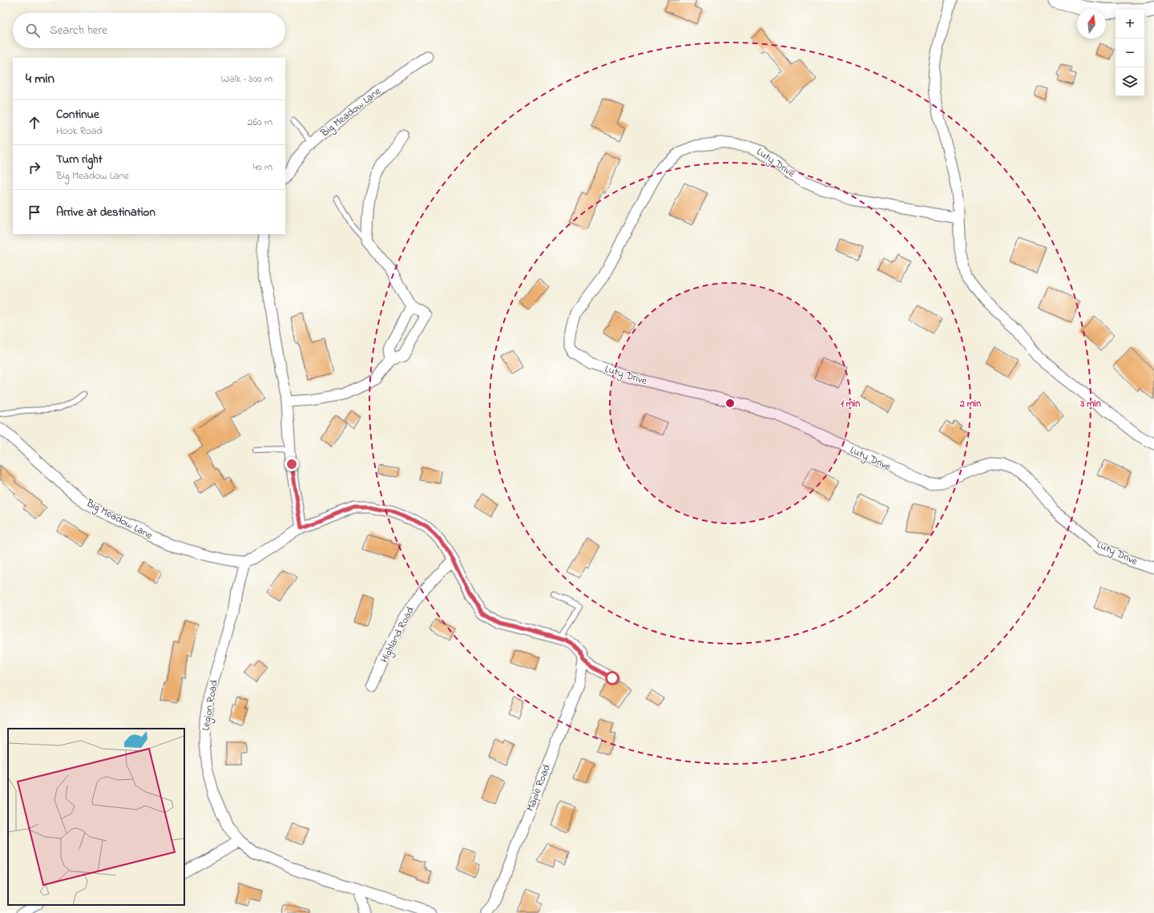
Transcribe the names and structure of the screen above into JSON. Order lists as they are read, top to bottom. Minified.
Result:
{"streets":{"street":["Big Meadow Lane","Luty Drive","Highland Road","Legion Road","Maple Road"]},"crossings":[["Big Meadow Lane","Legion Road"]],"north":"top","page":{"map_buttons":["+","−"],"search":"Search here","heading":["4 min","Walk · 300 m"],"list":[["Continue","Hook Road","260 m"],["Turn right","Big Meadow Lane","40 m"],"Arrive at destination"]},"rings":["1 min","2 min","3 min"]}
